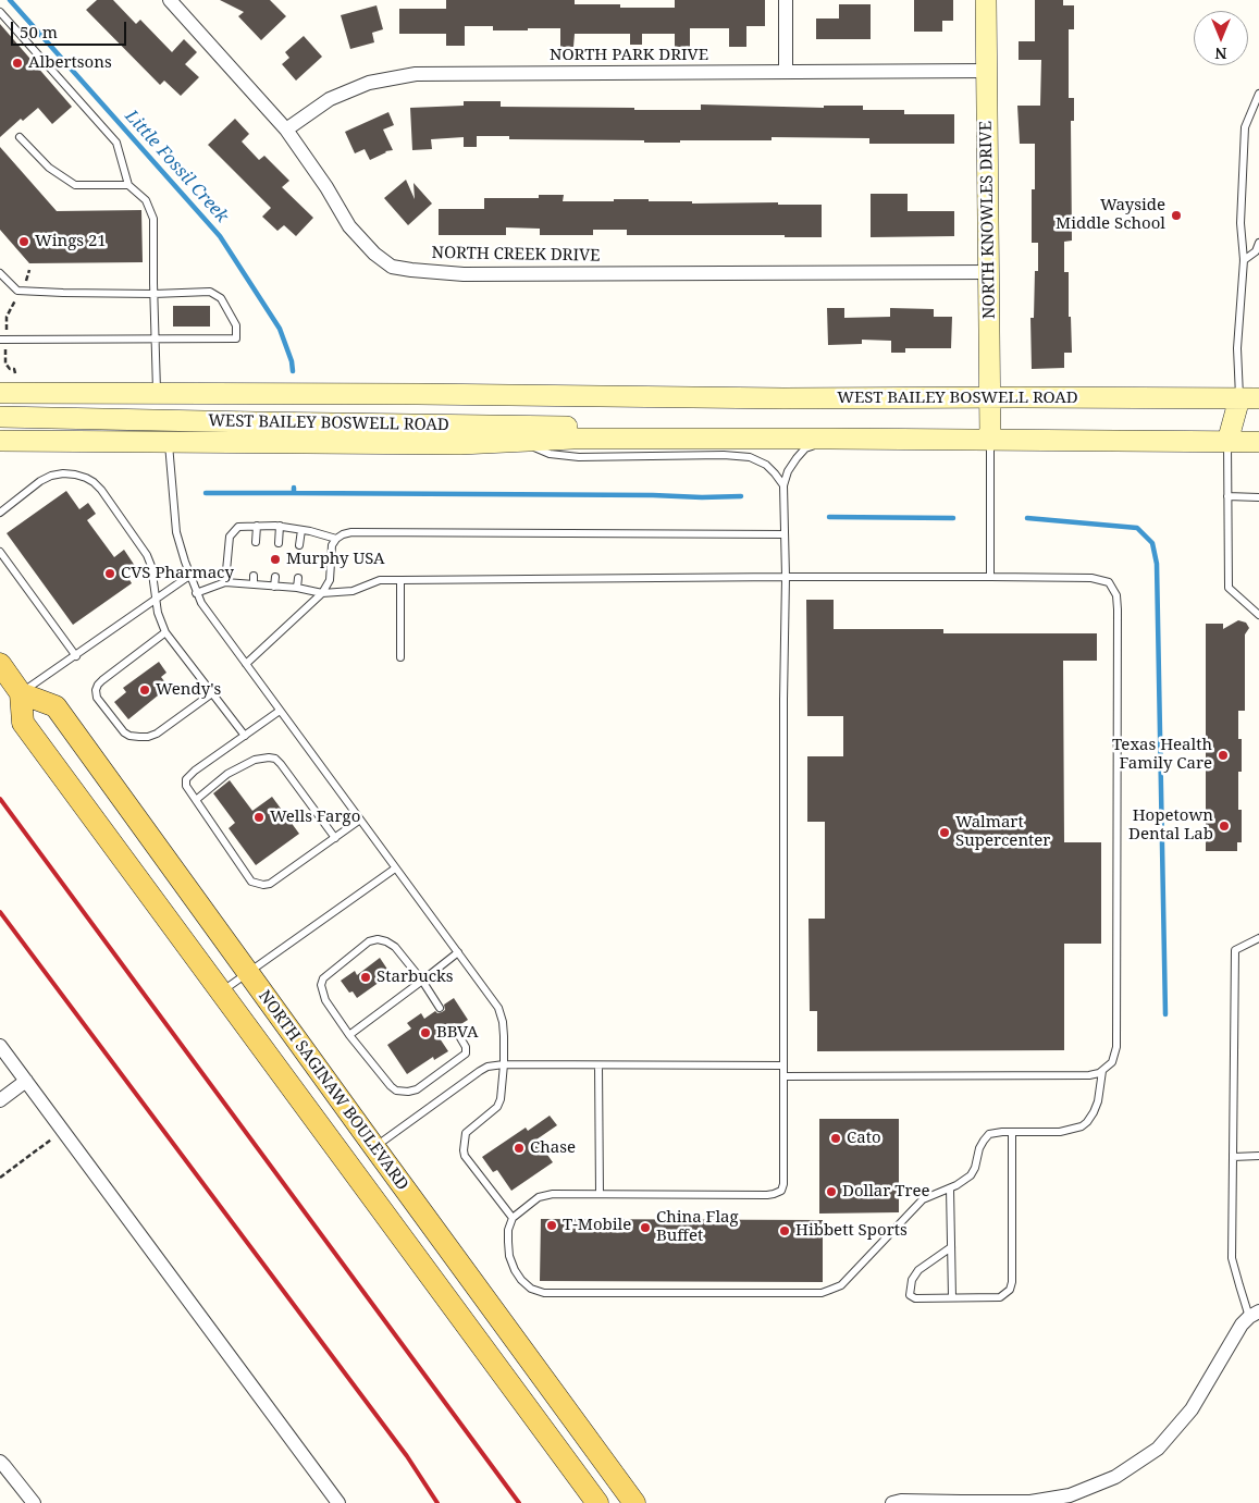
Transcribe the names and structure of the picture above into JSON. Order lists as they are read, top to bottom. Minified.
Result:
{"streets":{"main road":["NORTH KNOWLES DRIVE","WEST BAILEY BOSWELL ROAD","NORTH SAGINAW BOULEVARD"],"street":["NORTH PARK DRIVE","NORTH CREEK DRIVE"]},"crossings":[["NORTH PARK DRIVE","NORTH KNOWLES DRIVE"],["NORTH PARK DRIVE","NORTH CREEK DRIVE"],["NORTH KNOWLES DRIVE","NORTH CREEK DRIVE"],["NORTH KNOWLES DRIVE","WEST BAILEY BOSWELL ROAD"]],"water":["Little Fossil Creek"],"places":["Albertsons","Wayside Middle School","Wings 21","Murphy USA","CVS Pharmacy","Wendy's","Texas Health Family Care","Wells Fargo","Hopetown Dental Lab","Walmart Supercenter","Starbucks","BBVA","Cato","Chase","Dollar Tree","T-Mobile","China Flag Buffet","Hibbett Sports"],"scale_bar":"50 m","north":"bottom"}
